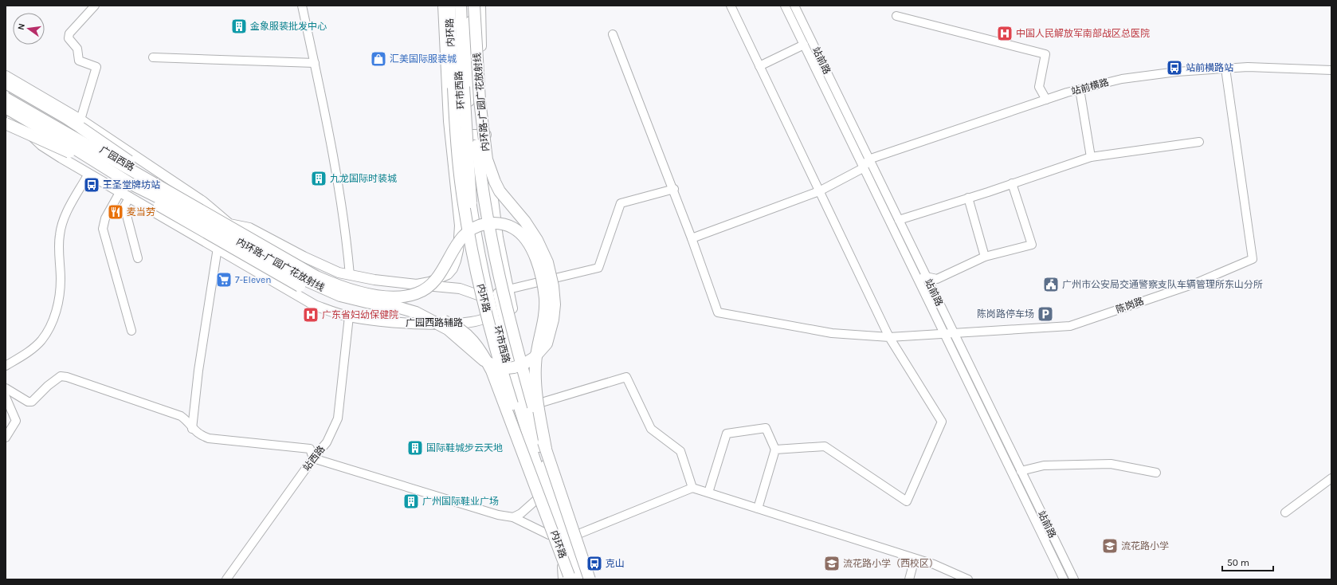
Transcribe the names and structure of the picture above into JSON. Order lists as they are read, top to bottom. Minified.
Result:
{"streets":{"highway":["内环路","内环路-广园广花放射线"],"main road":["环市西路","广园西路","广园西路辅路"],"street":["站前路","站前横路","陈岗路","站西路"]},"crossings":[["内环路","环市西路"],["内环路","内环路-广园广花放射线"],["站前路","站前横路"],["站前路","陈岗路"],["站前横路","陈岗路"],["环市西路","广园西路辅路"],["内环路-广园广花放射线","广园西路"],["内环路-广园广花放射线","广园西路辅路"],["广园西路","广园西路辅路"],["广园西路辅路","站西路"]],"places":{"building":["金象服装批发中心","九龙国际时装城","国际鞋城步云天地","广州国际鞋业广场"],"hospital":["中国人民解放军南部战区总医院","广东省妇幼保健院"],"shop":["汇美国际服装城"],"bus stop":["站前横路站","王圣堂牌坊站","克山"],"restaurant":["麦当劳"],"supermarket":["7-Eleven"],"public building":["广州市公安局交通警察支队车辆管理所东山分所"],"parking":["陈岗路停车场"],"school or university":["流花路小学","流花路小学（西校区）"]},"scale_bar":"50 m","north":"left"}
